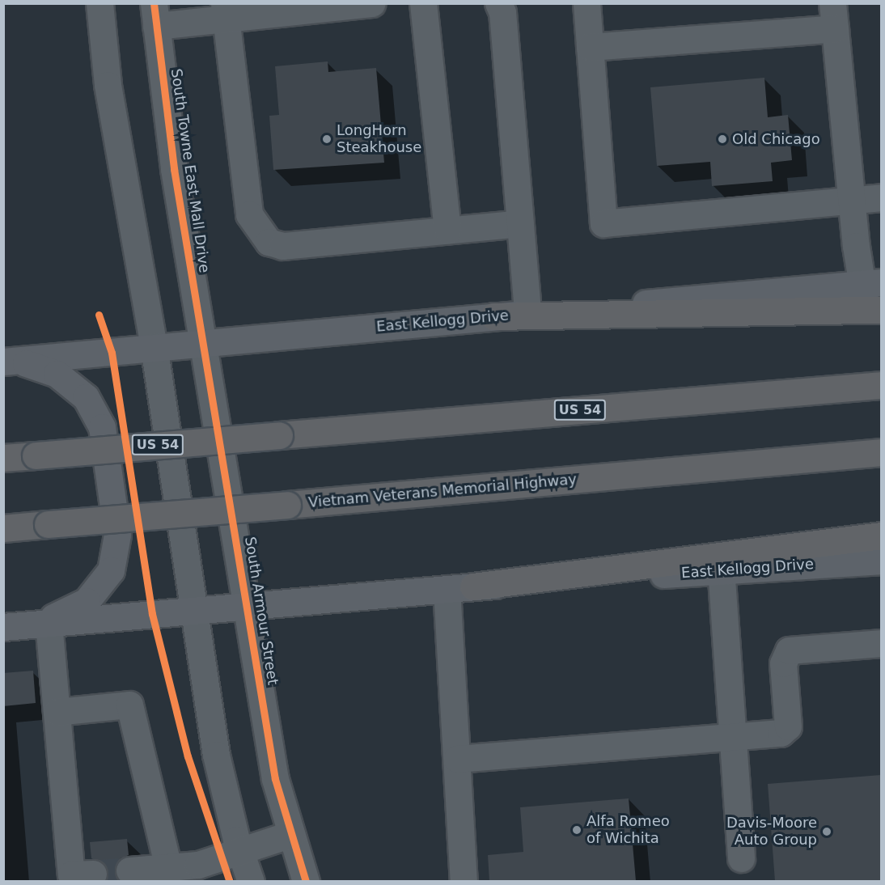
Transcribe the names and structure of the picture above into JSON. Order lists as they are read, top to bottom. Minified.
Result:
{"streets":{"highway":["US 54","Vietnam Veterans Memorial Highway"],"main road":["East Kellogg Drive"],"street":["South Towne East Mall Drive","South Armour Street"]},"crossings":[["South Towne East Mall Drive","East Kellogg Drive"],["South Towne East Mall Drive","South Armour Street"],["East Kellogg Drive","South Armour Street"]],"places":["LongHorn Steakhouse","Old Chicago","Alfa Romeo of Wichita","Davis-Moore Auto Group"]}
